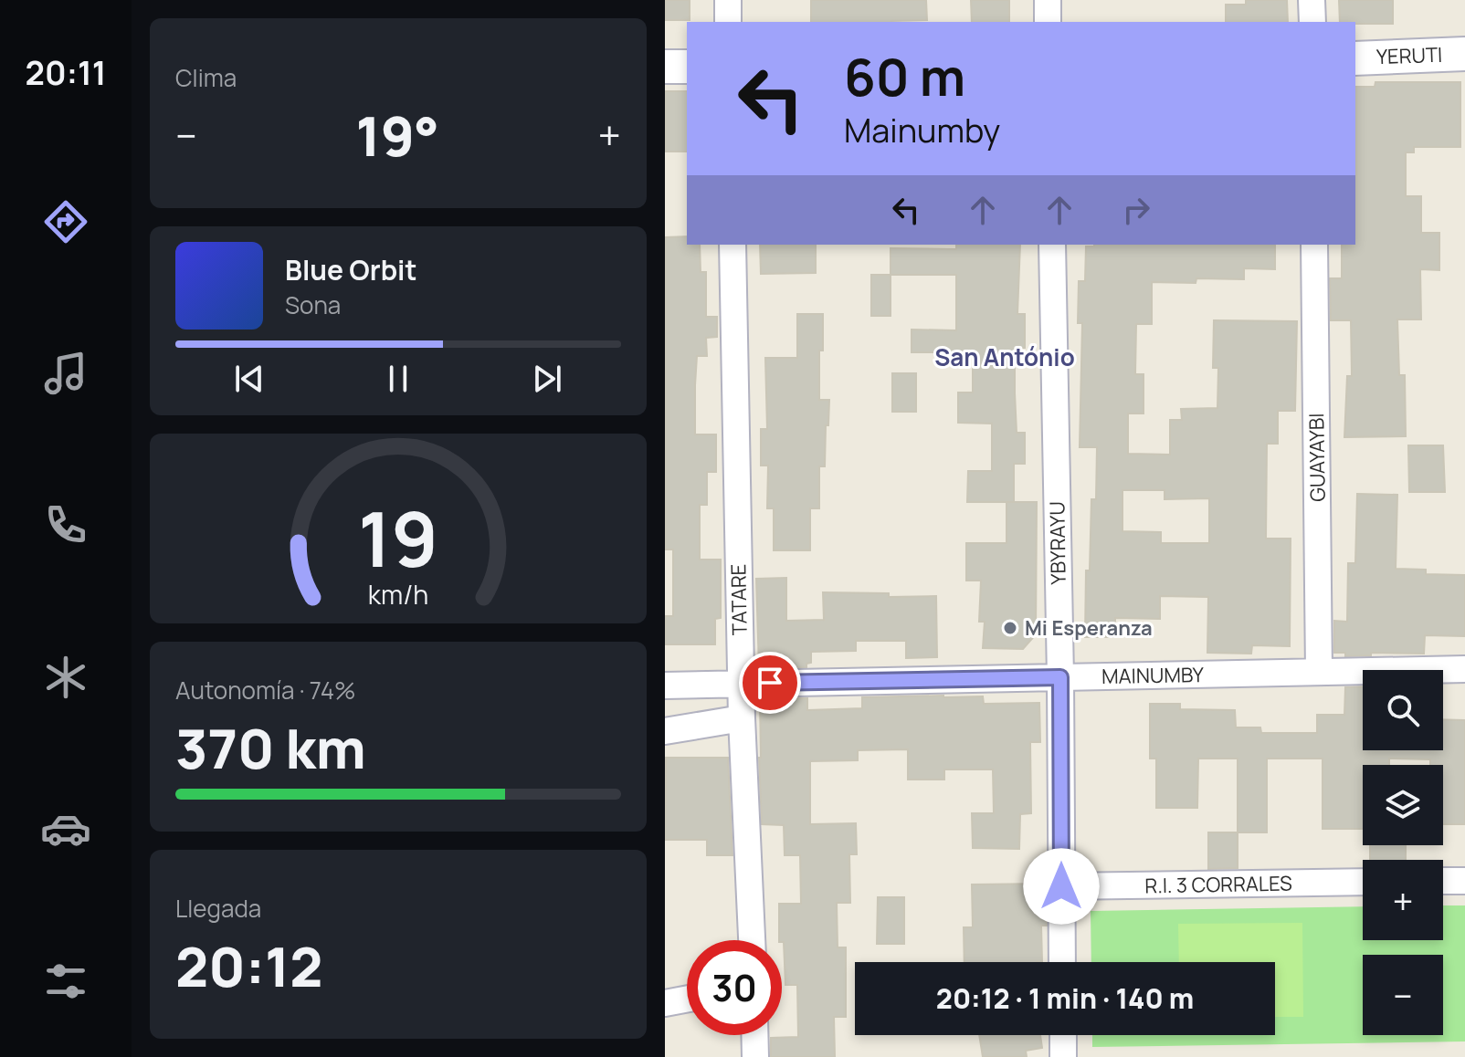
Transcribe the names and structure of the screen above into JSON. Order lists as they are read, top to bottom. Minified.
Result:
{"streets":{"street":["YERUTI","GUAYAYBI","YBYRAYU","TATARE","MAINUMBY","R.I. 3 CORRALES"]},"crossings":[["GUAYAYBI","MAINUMBY"],["YBYRAYU","MAINUMBY"],["YBYRAYU","R.I. 3 CORRALES"],["TATARE","MAINUMBY"]],"districts":["San António"],"places":["Mi Esperanza"],"page":{"tabs":"20:11","tile":["Clima",["Autonomía · 74%","370 km"],["Llegada","20:12"]],"turn":["60 m","Mainumby"],"heat":["−","19°","+"],"song":["Blue Orbit","Sona"],"map_buttons":["+","−"],"limit":"30","trip":"20:12 · 1 min · 140 m","gauge":["19","km/h"]}}
